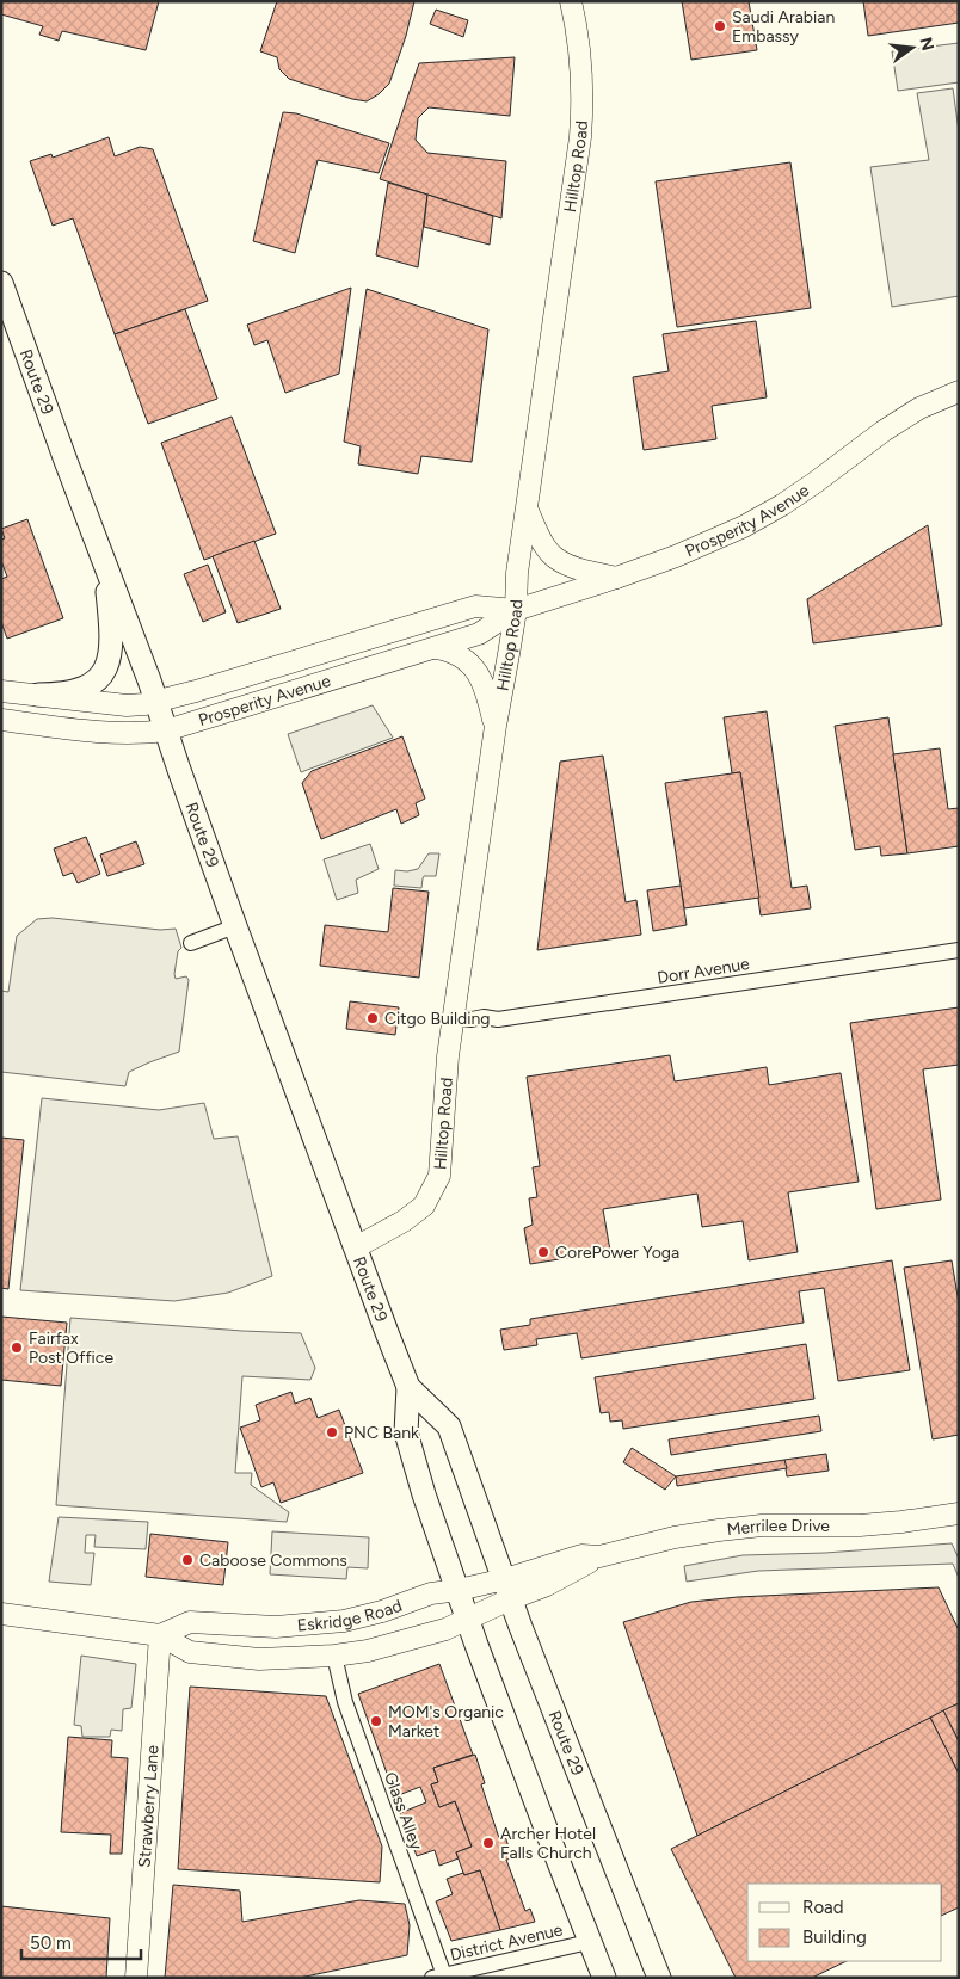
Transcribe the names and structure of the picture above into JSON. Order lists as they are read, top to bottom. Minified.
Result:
{"streets":{"main road":["Route 29"],"street":["Hilltop Road","Prosperity Avenue","Dorr Avenue","Merrilee Drive","Eskridge Road","Strawberry Lane","Glass Alley","District Avenue"]},"crossings":[["Hilltop Road","Route 29"],["Hilltop Road","Prosperity Avenue"],["Hilltop Road","Dorr Avenue"],["Route 29","Prosperity Avenue"],["Route 29","Merrilee Drive"],["Route 29","Eskridge Road"],["Route 29","District Avenue"],["Merrilee Drive","Eskridge Road"],["Eskridge Road","Strawberry Lane"],["Eskridge Road","Glass Alley"],["Glass Alley","District Avenue"]],"places":["Saudi Arabian Embassy","Citgo Building","CorePower Yoga","Fairfax Post Office","PNC Bank","Caboose Commons","MOM's Organic Market","Archer Hotel Falls Church"],"legend":["Road","Building"],"scale_bar":"50 m","north":"right"}
